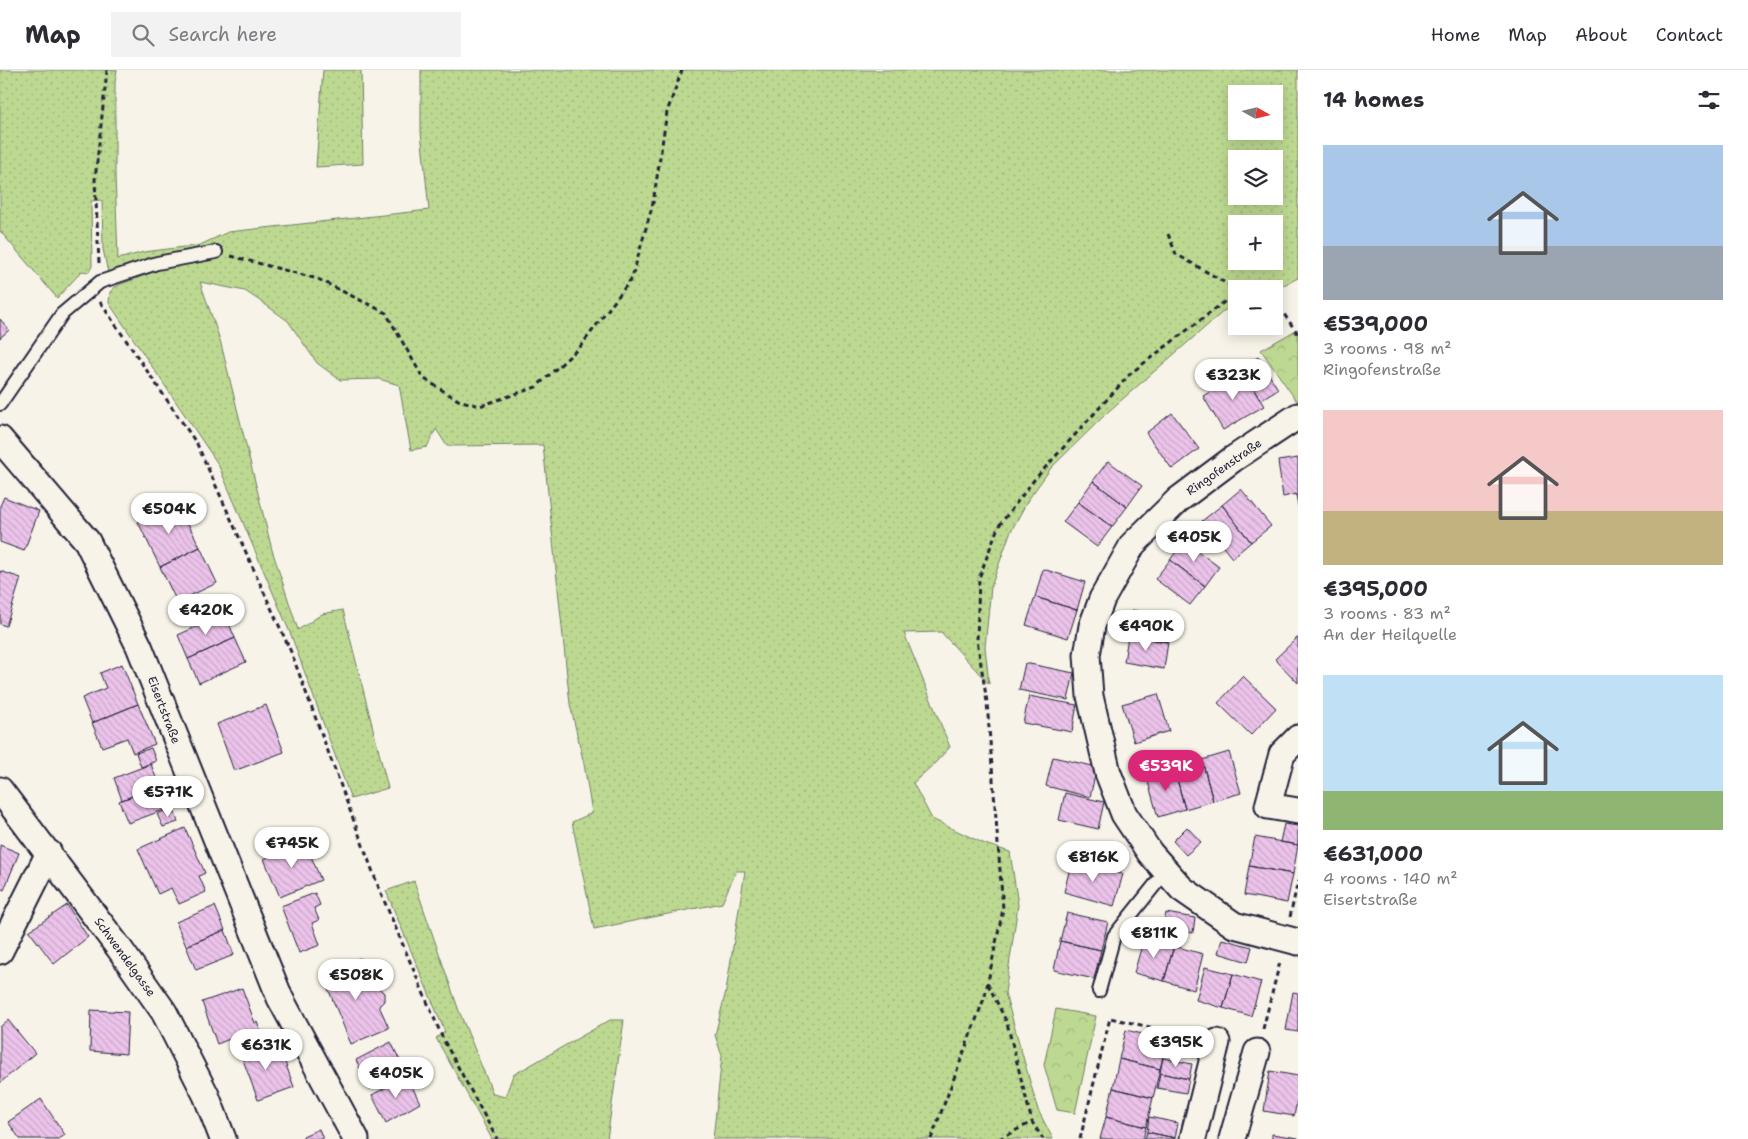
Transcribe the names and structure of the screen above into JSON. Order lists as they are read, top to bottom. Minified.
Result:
{"streets":{"street":["Ringofenstraße","Eisertstraße","Schwendelgasse"]},"north":"right","page":{"header":"Map","search":"Search here","nav":["Home","Map","About","Contact"],"heading":"14 homes","map_buttons":["+","−"],"list":[{"name":"€539,000","note":"3 rooms · 98 m² · Ringofenstraße"},{"name":"€395,000","note":"3 rooms · 83 m² · An der Heilquelle"},{"name":"€631,000","note":"4 rooms · 140 m² · Eisertstraße"}],"price":["€323K","€504K","€405K","€420K","€490K","€539K","€571K","€745K","€816K","€811K","€508K","€395K","€631K","€405K"]}}
